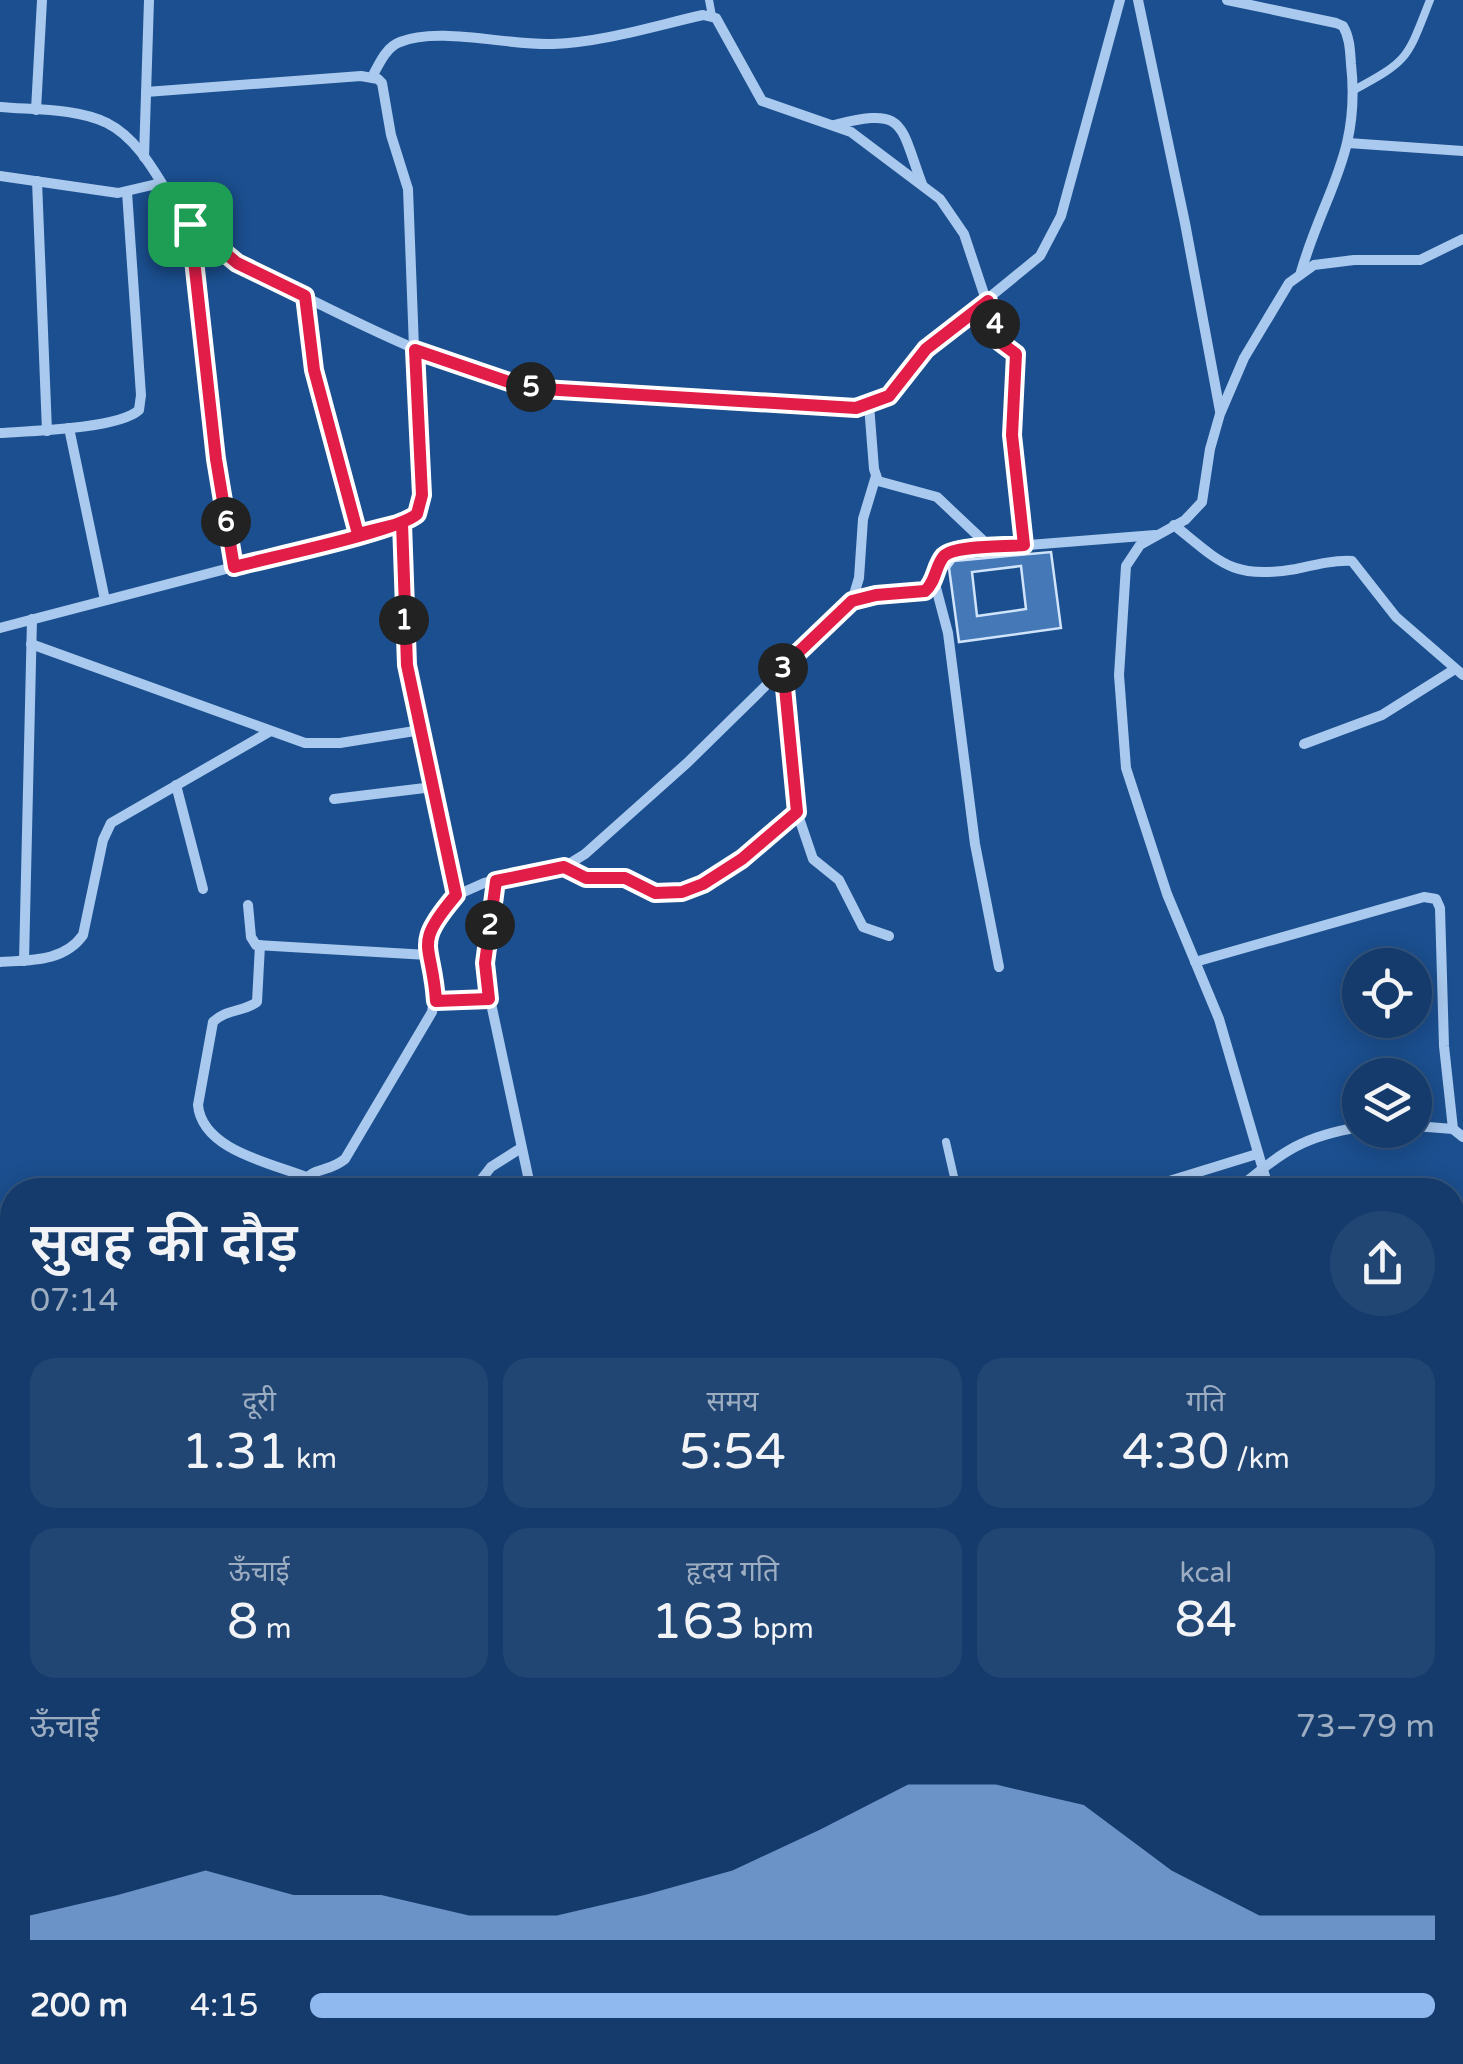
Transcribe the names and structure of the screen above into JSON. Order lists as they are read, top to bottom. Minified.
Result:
{"page":{"pins":["4","5","6","1","3","2"],"heading":["सुबह की दौड़","07:14"],"stats":[["दूरी","1.31 km"],["समय","5:54"],["गति","4:30 /km"],["ऊँचाई","8 m"],["हृदय गति","163 bpm"],["kcal","84"]],"chart":["ऊँचाई","73–79 m"],"list":[{"name":"200 m","note":"4:15"}]}}
